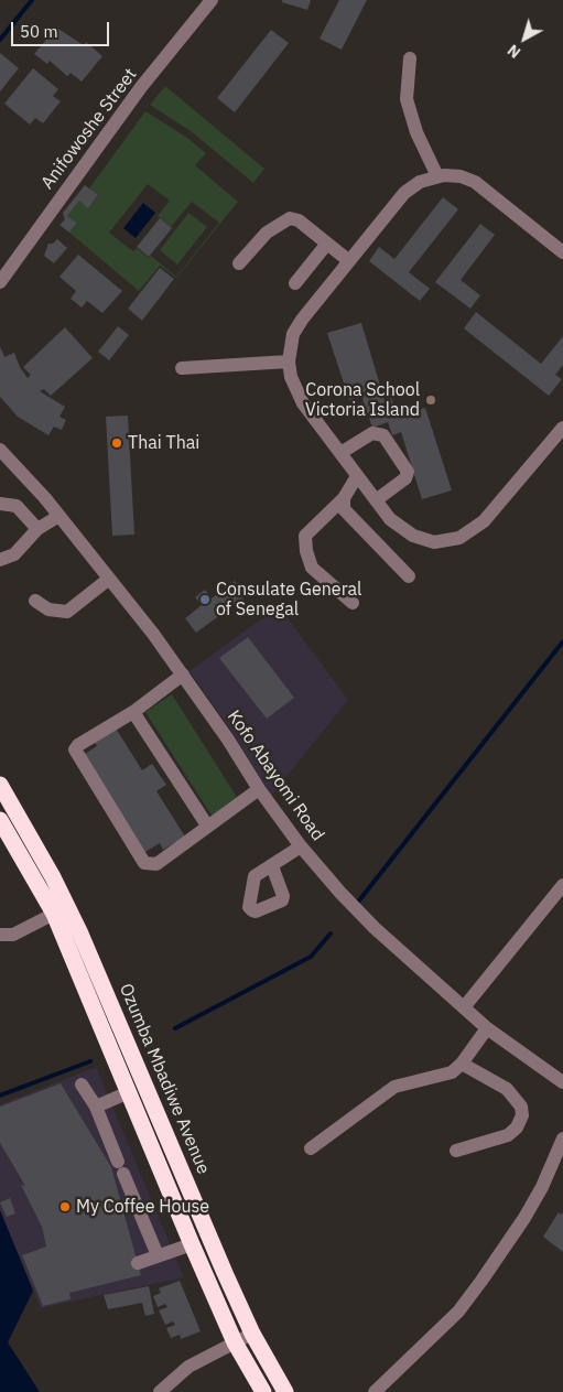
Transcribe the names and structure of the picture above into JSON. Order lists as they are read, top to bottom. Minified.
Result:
{"streets":{"highway":["Ozumba Mbadiwe Avenue"],"street":["Anifowoshe Street","Kofo Abayomi Road"]},"places":["Corona School Victoria Island","Thai Thai","Consulate General of Senegal","My Coffee House"],"scale_bar":"50 m","north":"bottom left"}
